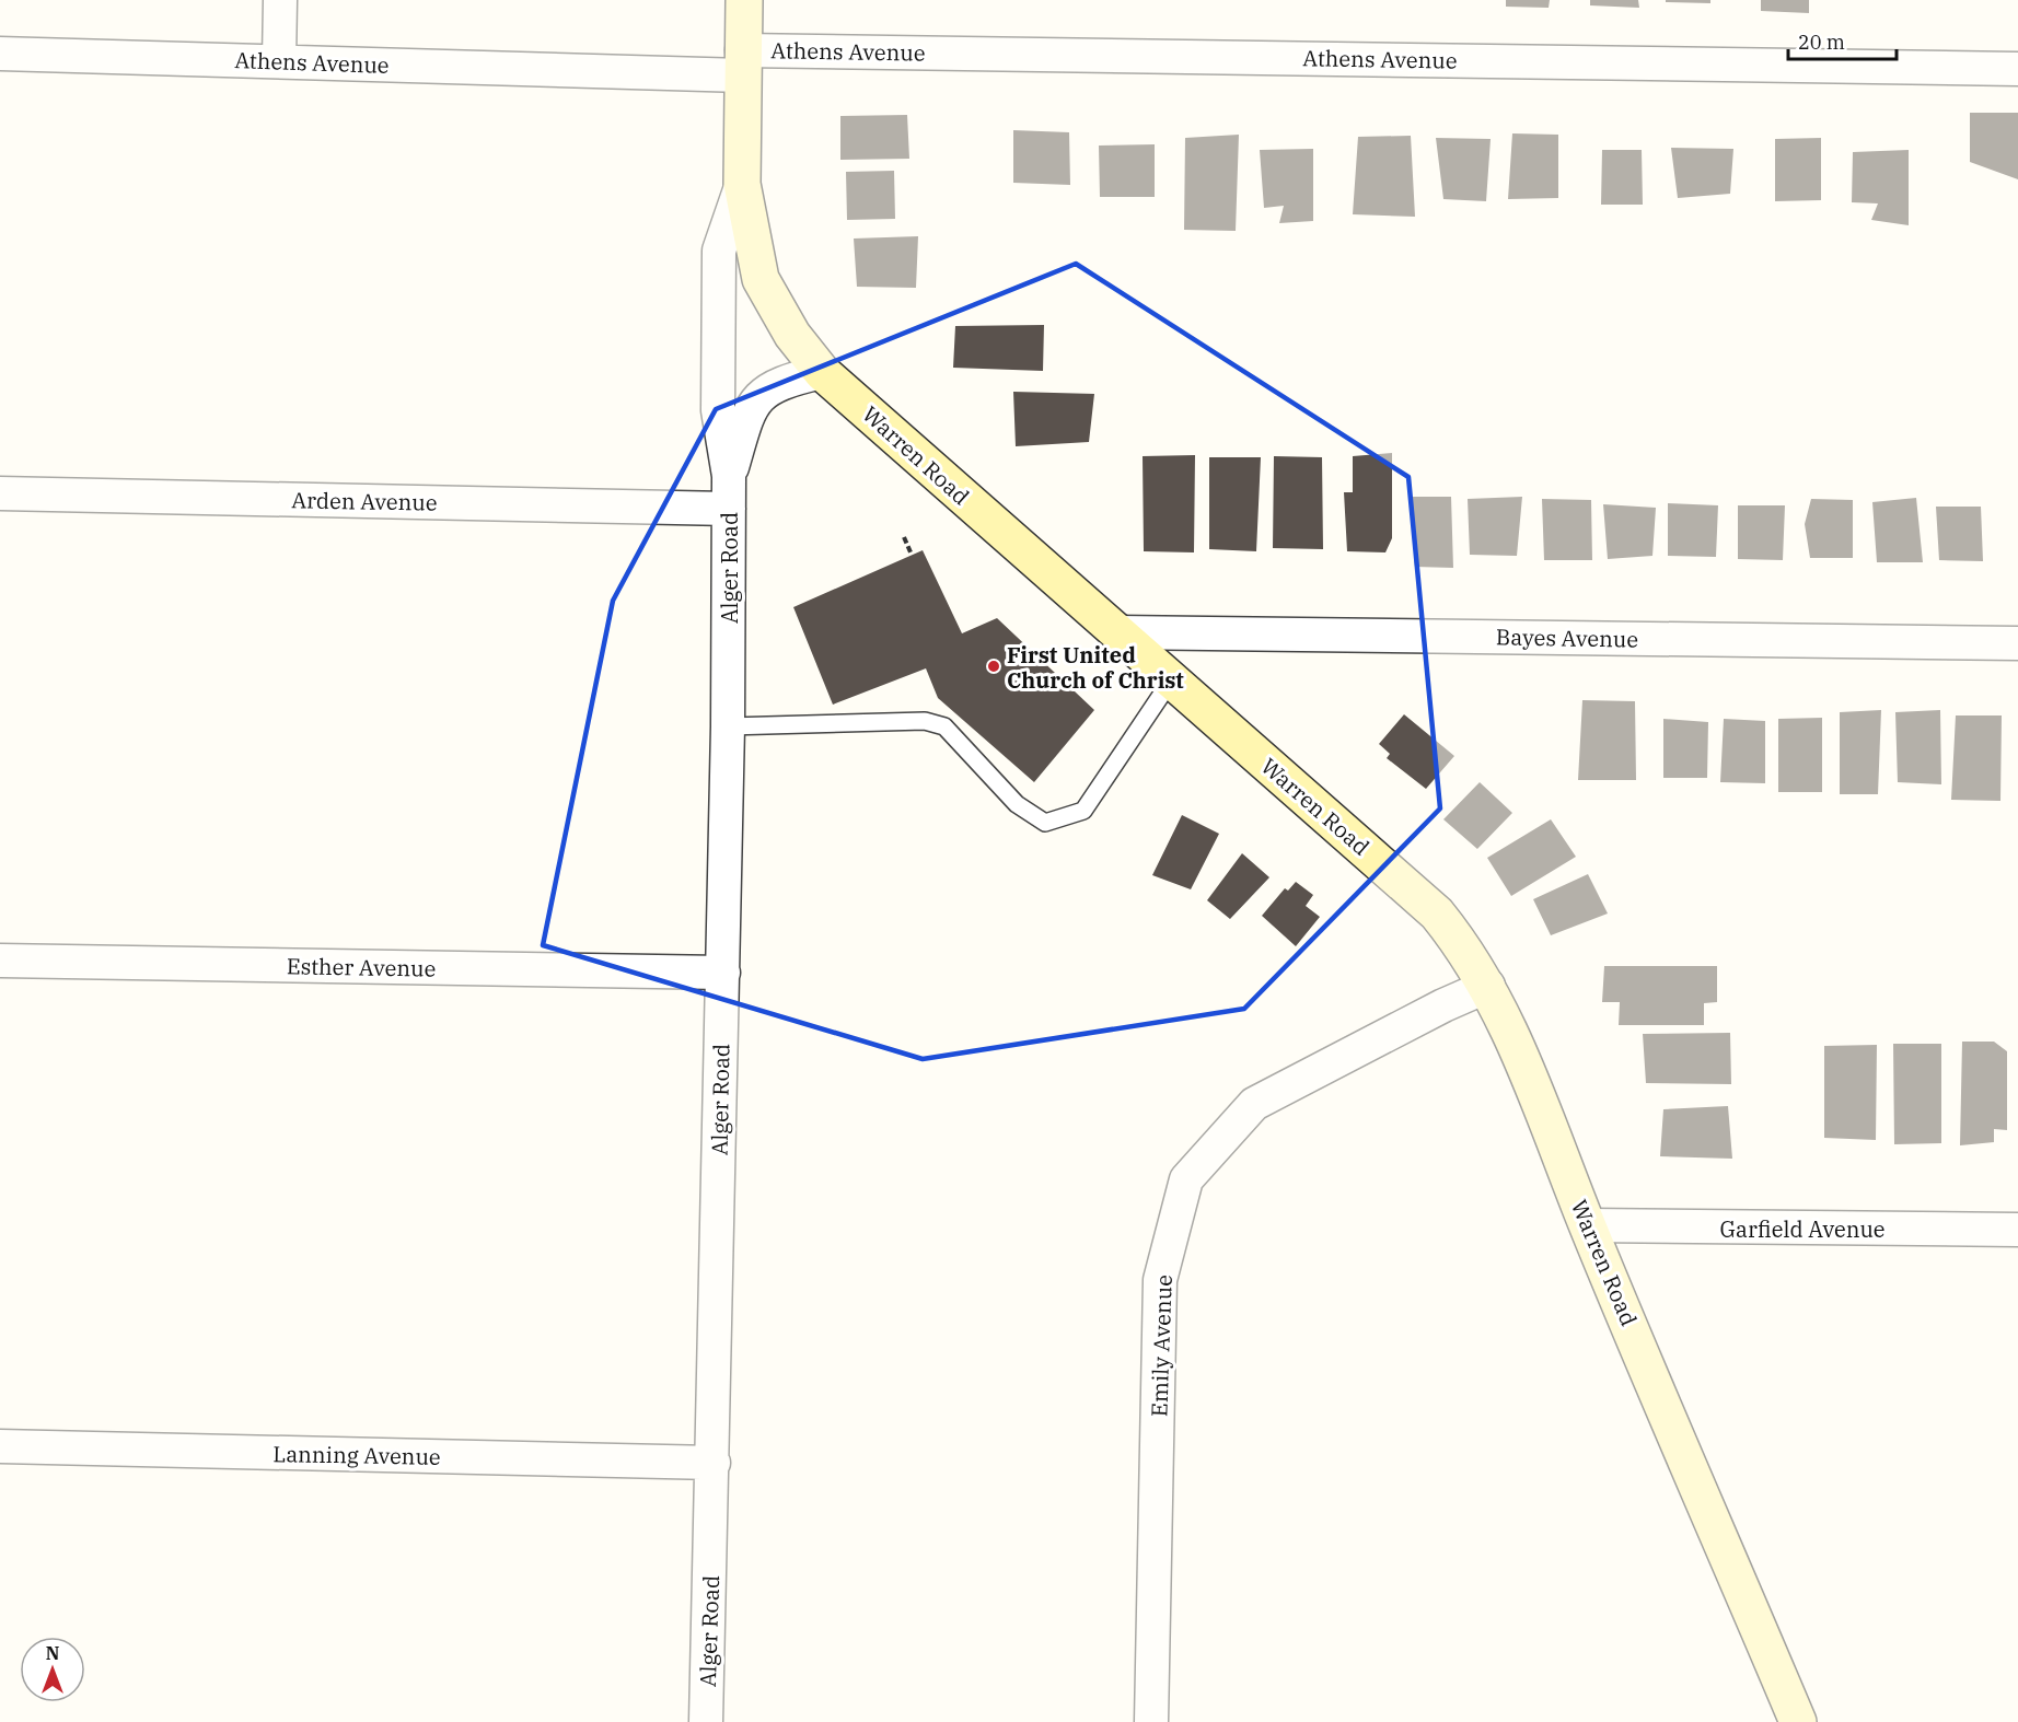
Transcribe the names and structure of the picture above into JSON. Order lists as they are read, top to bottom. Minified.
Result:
{"streets":{"main road":["Warren Road"],"street":["Athens Avenue","Arden Avenue","Alger Road","Bayes Avenue","Esther Avenue","Garfield Avenue","Emily Avenue","Lanning Avenue"]},"crossings":[["Athens Avenue","Warren Road"],["Warren Road","Alger Road"],["Warren Road","Bayes Avenue"],["Warren Road","Garfield Avenue"],["Warren Road","Emily Avenue"],["Arden Avenue","Alger Road"],["Alger Road","Esther Avenue"],["Alger Road","Lanning Avenue"]],"places":["First United Church of Christ"],"scale_bar":"20 m","north":"top"}
